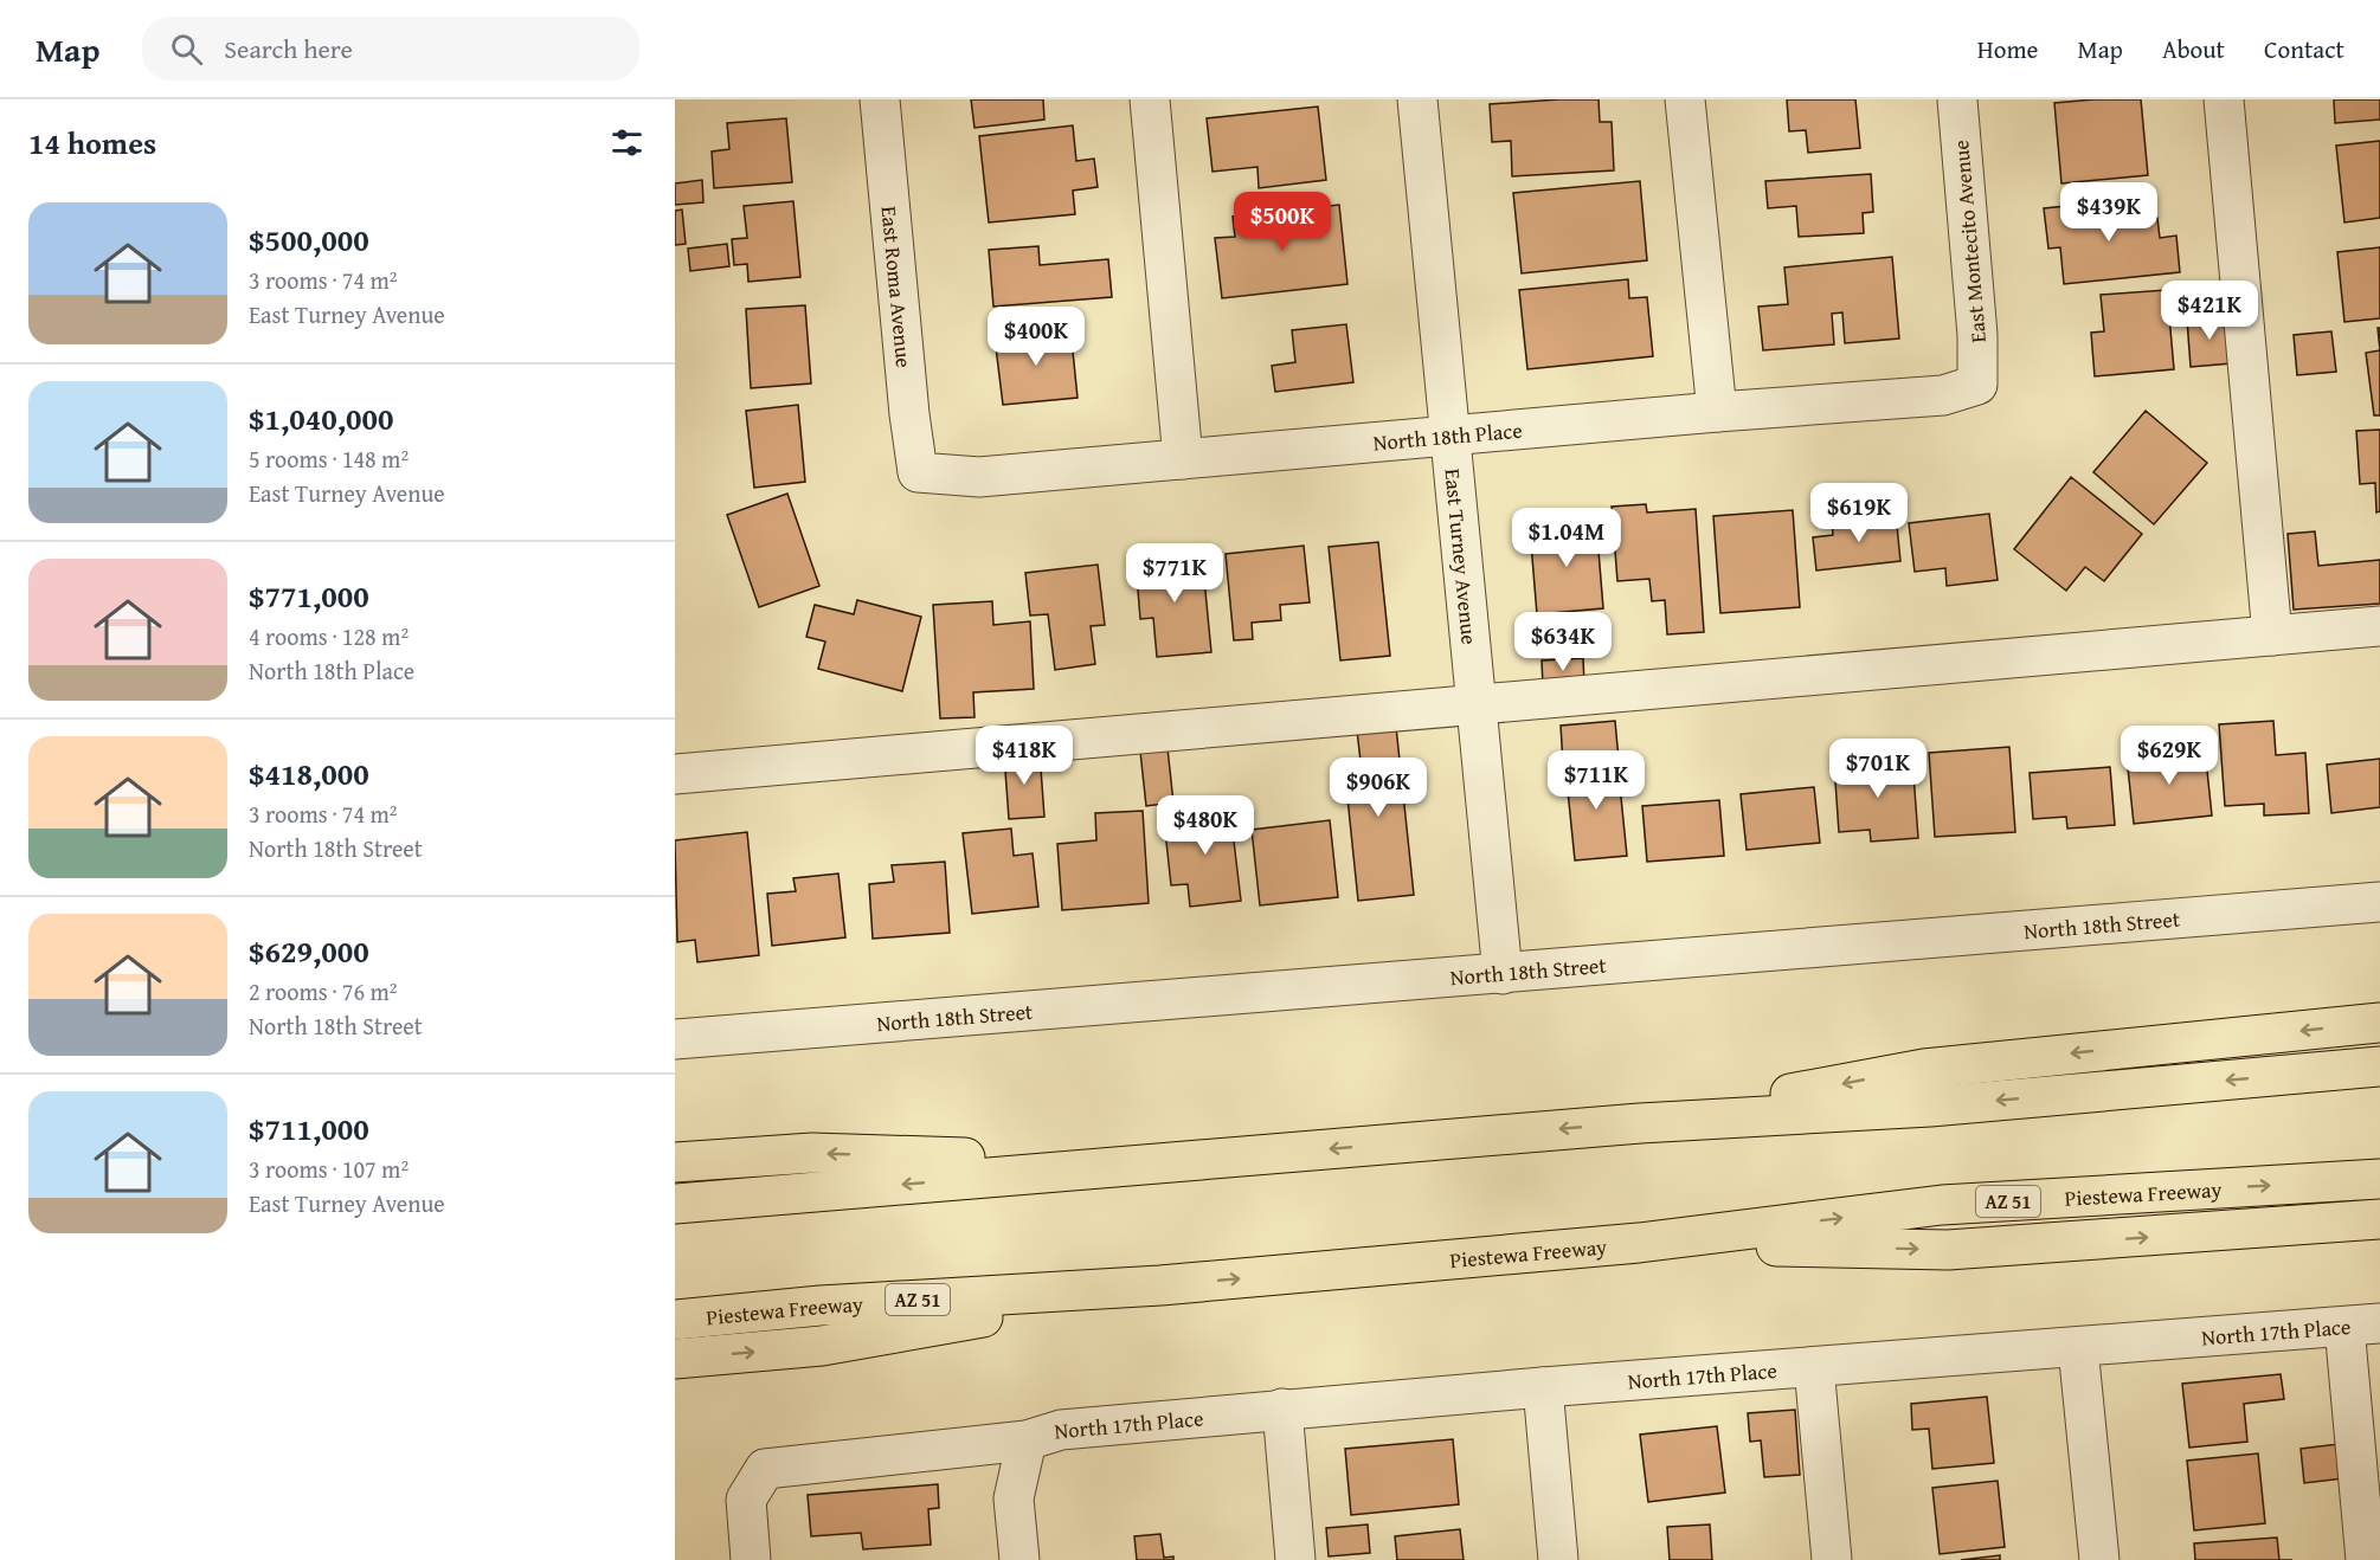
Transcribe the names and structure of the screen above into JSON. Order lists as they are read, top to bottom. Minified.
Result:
{"streets":{"highway":["Piestewa Freeway","AZ 51"],"street":["East Montecito Avenue","East Roma Avenue","North 18th Place","East Turney Avenue","North 18th Street","North 17th Place"]},"crossings":[["East Montecito Avenue","North 18th Place"],["East Roma Avenue","North 18th Place"],["North 18th Place","East Turney Avenue"],["East Turney Avenue","North 18th Street"]],"page":{"header":"Map","search":"Search here","nav":["Home","Map","About","Contact"],"heading":"14 homes","price":["$439K","$500K","$421K","$400K","$619K","$1.04M","$771K","$634K","$418K","$629K","$701K","$711K","$906K","$480K"],"list":[{"name":"$500,000","note":"3 rooms · 74 m² · East Turney Avenue"},{"name":"$1,040,000","note":"5 rooms · 148 m² · East Turney Avenue"},{"name":"$771,000","note":"4 rooms · 128 m² · North 18th Place"},{"name":"$418,000","note":"3 rooms · 74 m² · North 18th Street"},{"name":"$629,000","note":"2 rooms · 76 m² · North 18th Street"},{"name":"$711,000","note":"3 rooms · 107 m² · East Turney Avenue"}]}}
